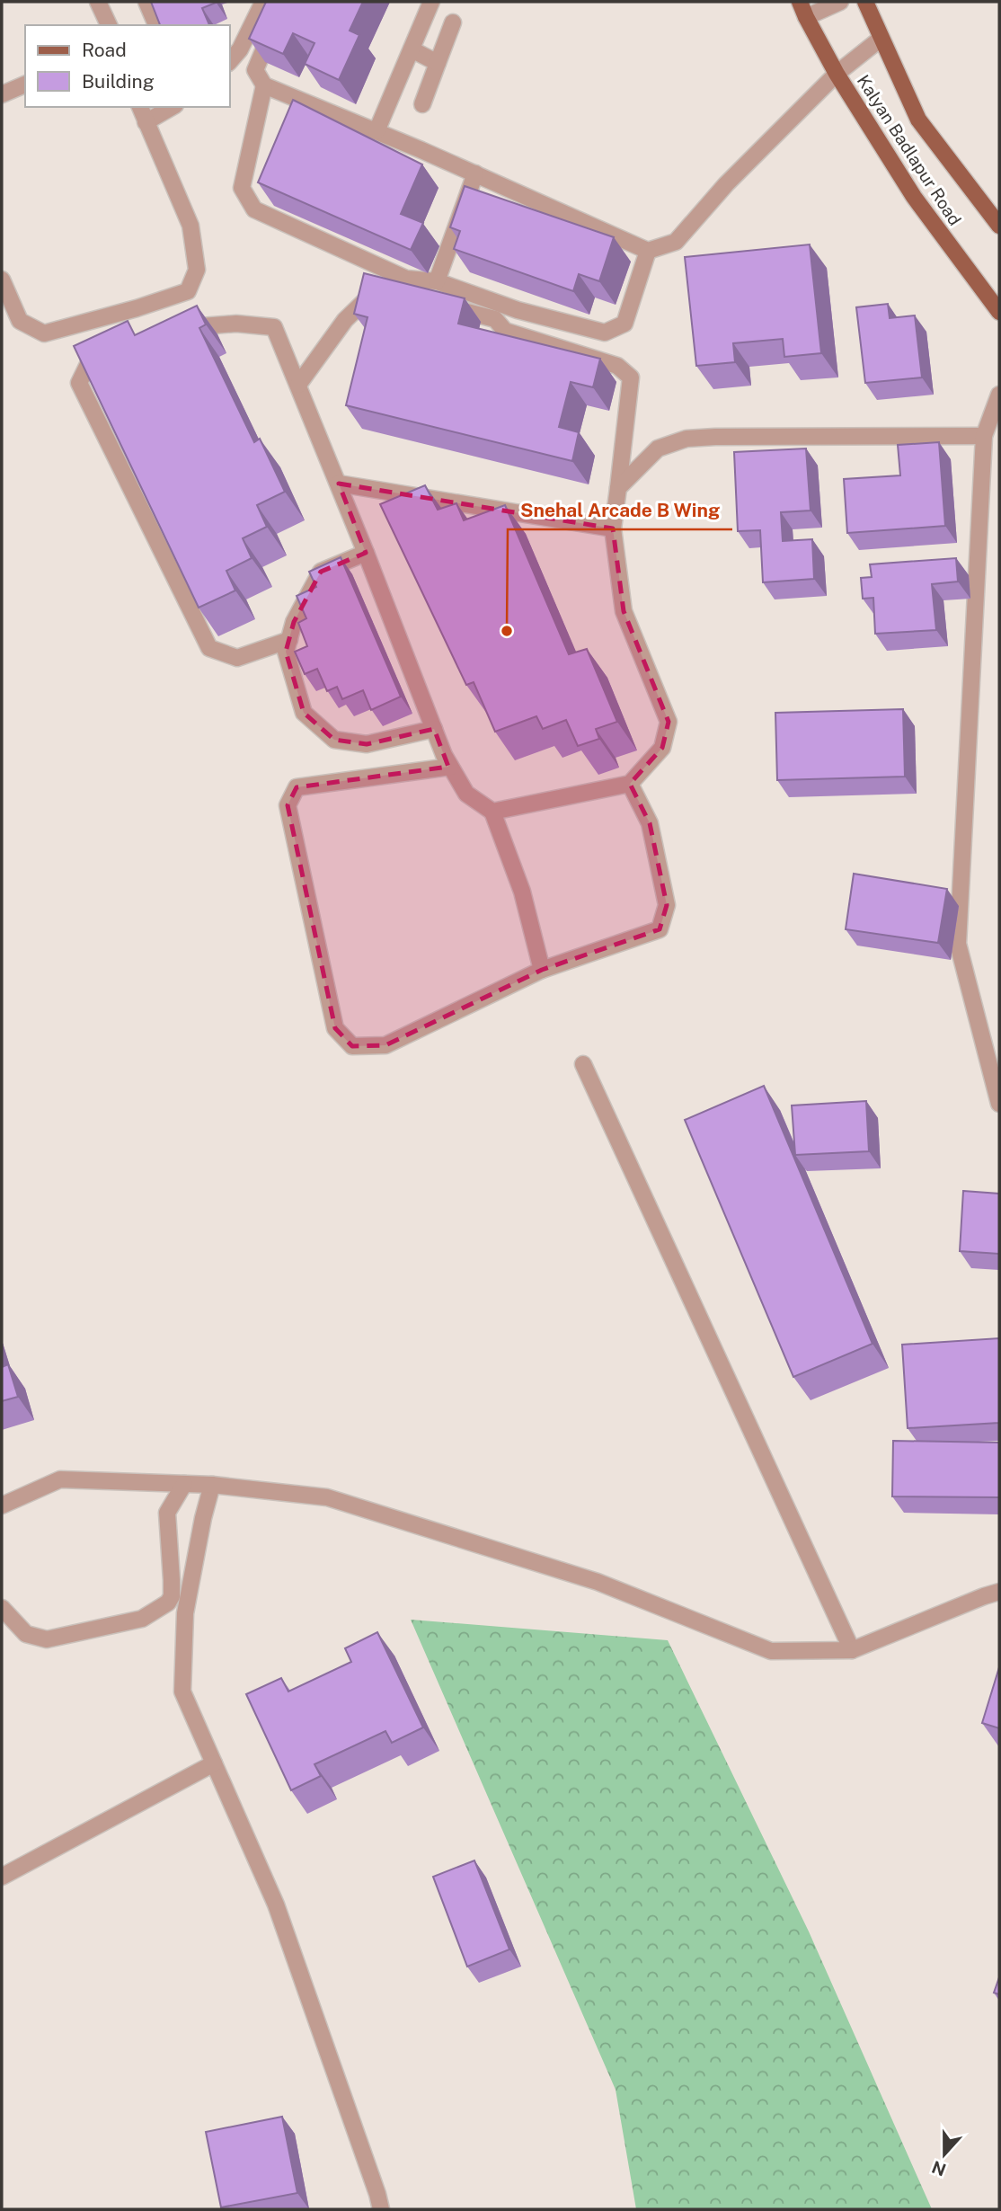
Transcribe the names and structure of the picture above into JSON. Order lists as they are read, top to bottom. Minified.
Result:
{"streets":{"main road":["Kalyan Badlapur Road"]},"places":["Snehal Arcade B Wing"],"legend":["Road","Building"],"north":"bottom"}
